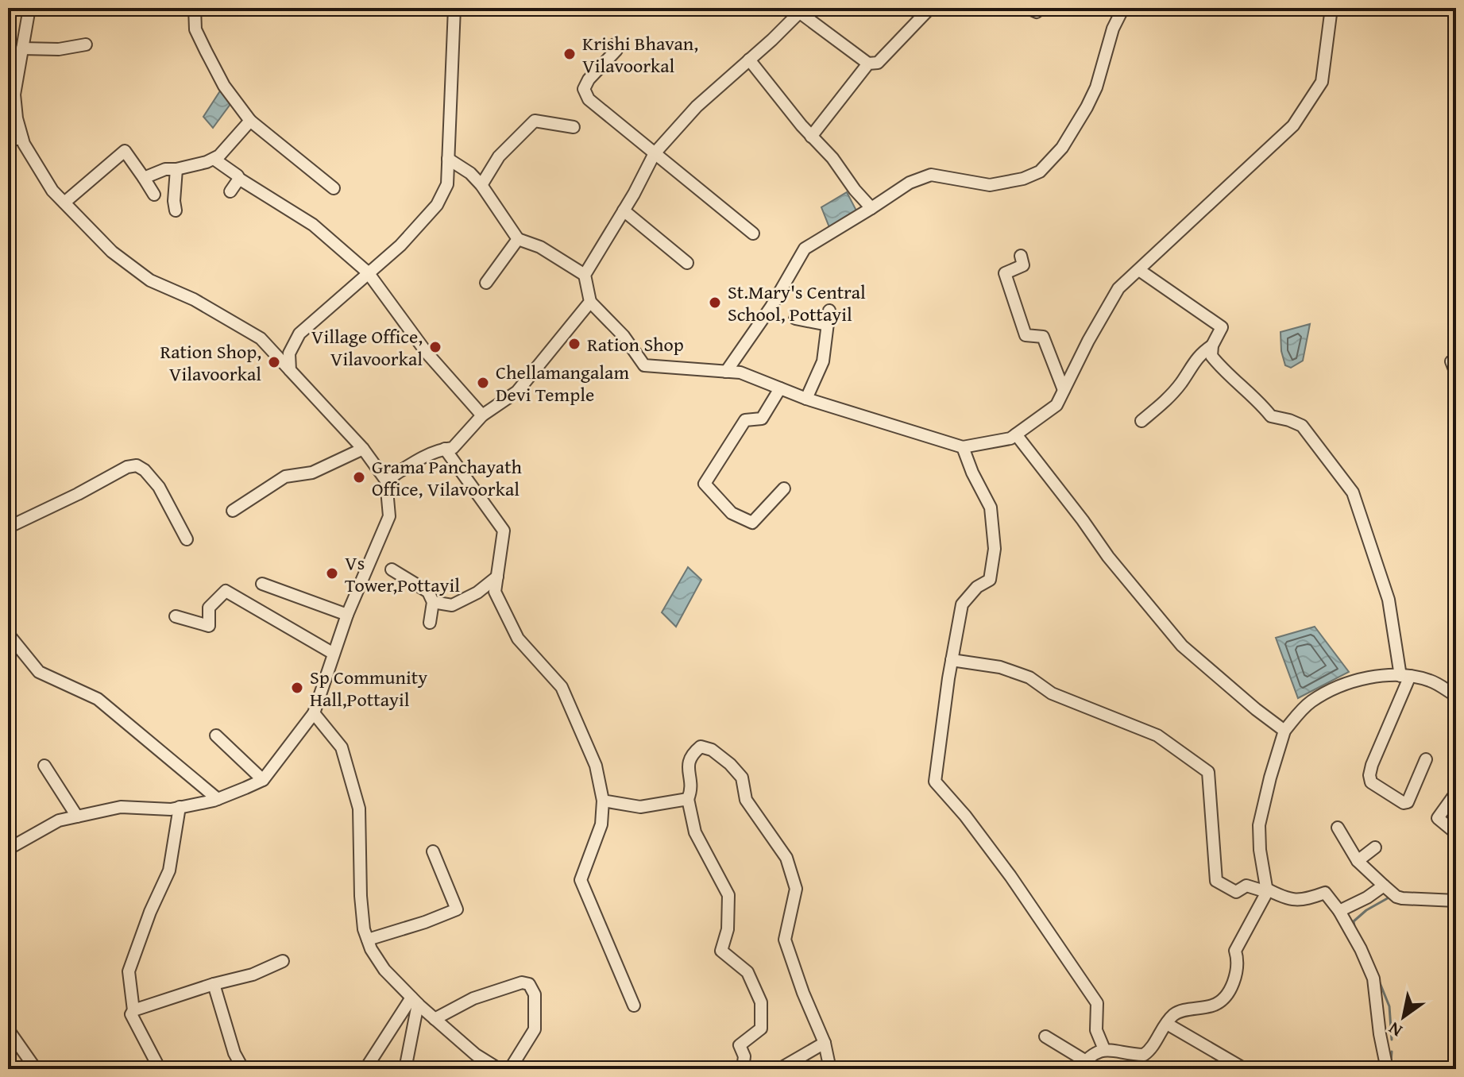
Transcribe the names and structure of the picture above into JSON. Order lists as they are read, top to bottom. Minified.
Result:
{"places":["Krishi Bhavan, Vilavoorkal","St.Mary's Central School, Pottayil","Ration Shop","Village Office, Vilavoorkal","Ration Shop, Vilavoorkal","Chellamangalam Devi Temple","Grama Panchayath Office, Vilavoorkal","Vs Tower,Pottayil","Sp Community Hall,Pottayil"],"north":"bottom left"}
